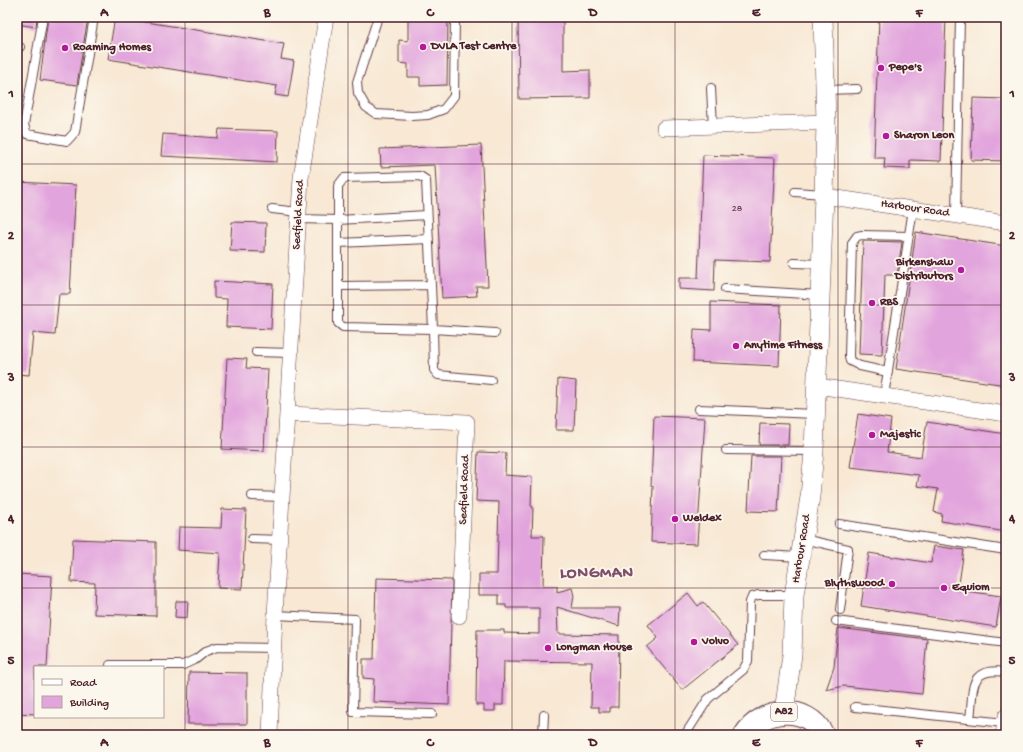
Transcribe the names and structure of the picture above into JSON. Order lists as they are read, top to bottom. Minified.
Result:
{"streets":{"highway":["A82"],"street":["Harbour Road","Seafield Road"]},"crossings":[["Harbour Road","A82"]],"districts":["LONGMAN"],"places":["DVLA Test Centre","Roaming Homes","Pepe's","Sharon Leon","Birkenshaw Distributors","RBS","Anytime Fitness","Majestic","Weldex","Blythswood","Equiom","Volvo","Longman House"],"house_numbers":["28"],"legend":["Road","Building"],"grid":{"columns":["A","B","C","D","E","F"],"rows":["1","2","3","4","5"]}}
